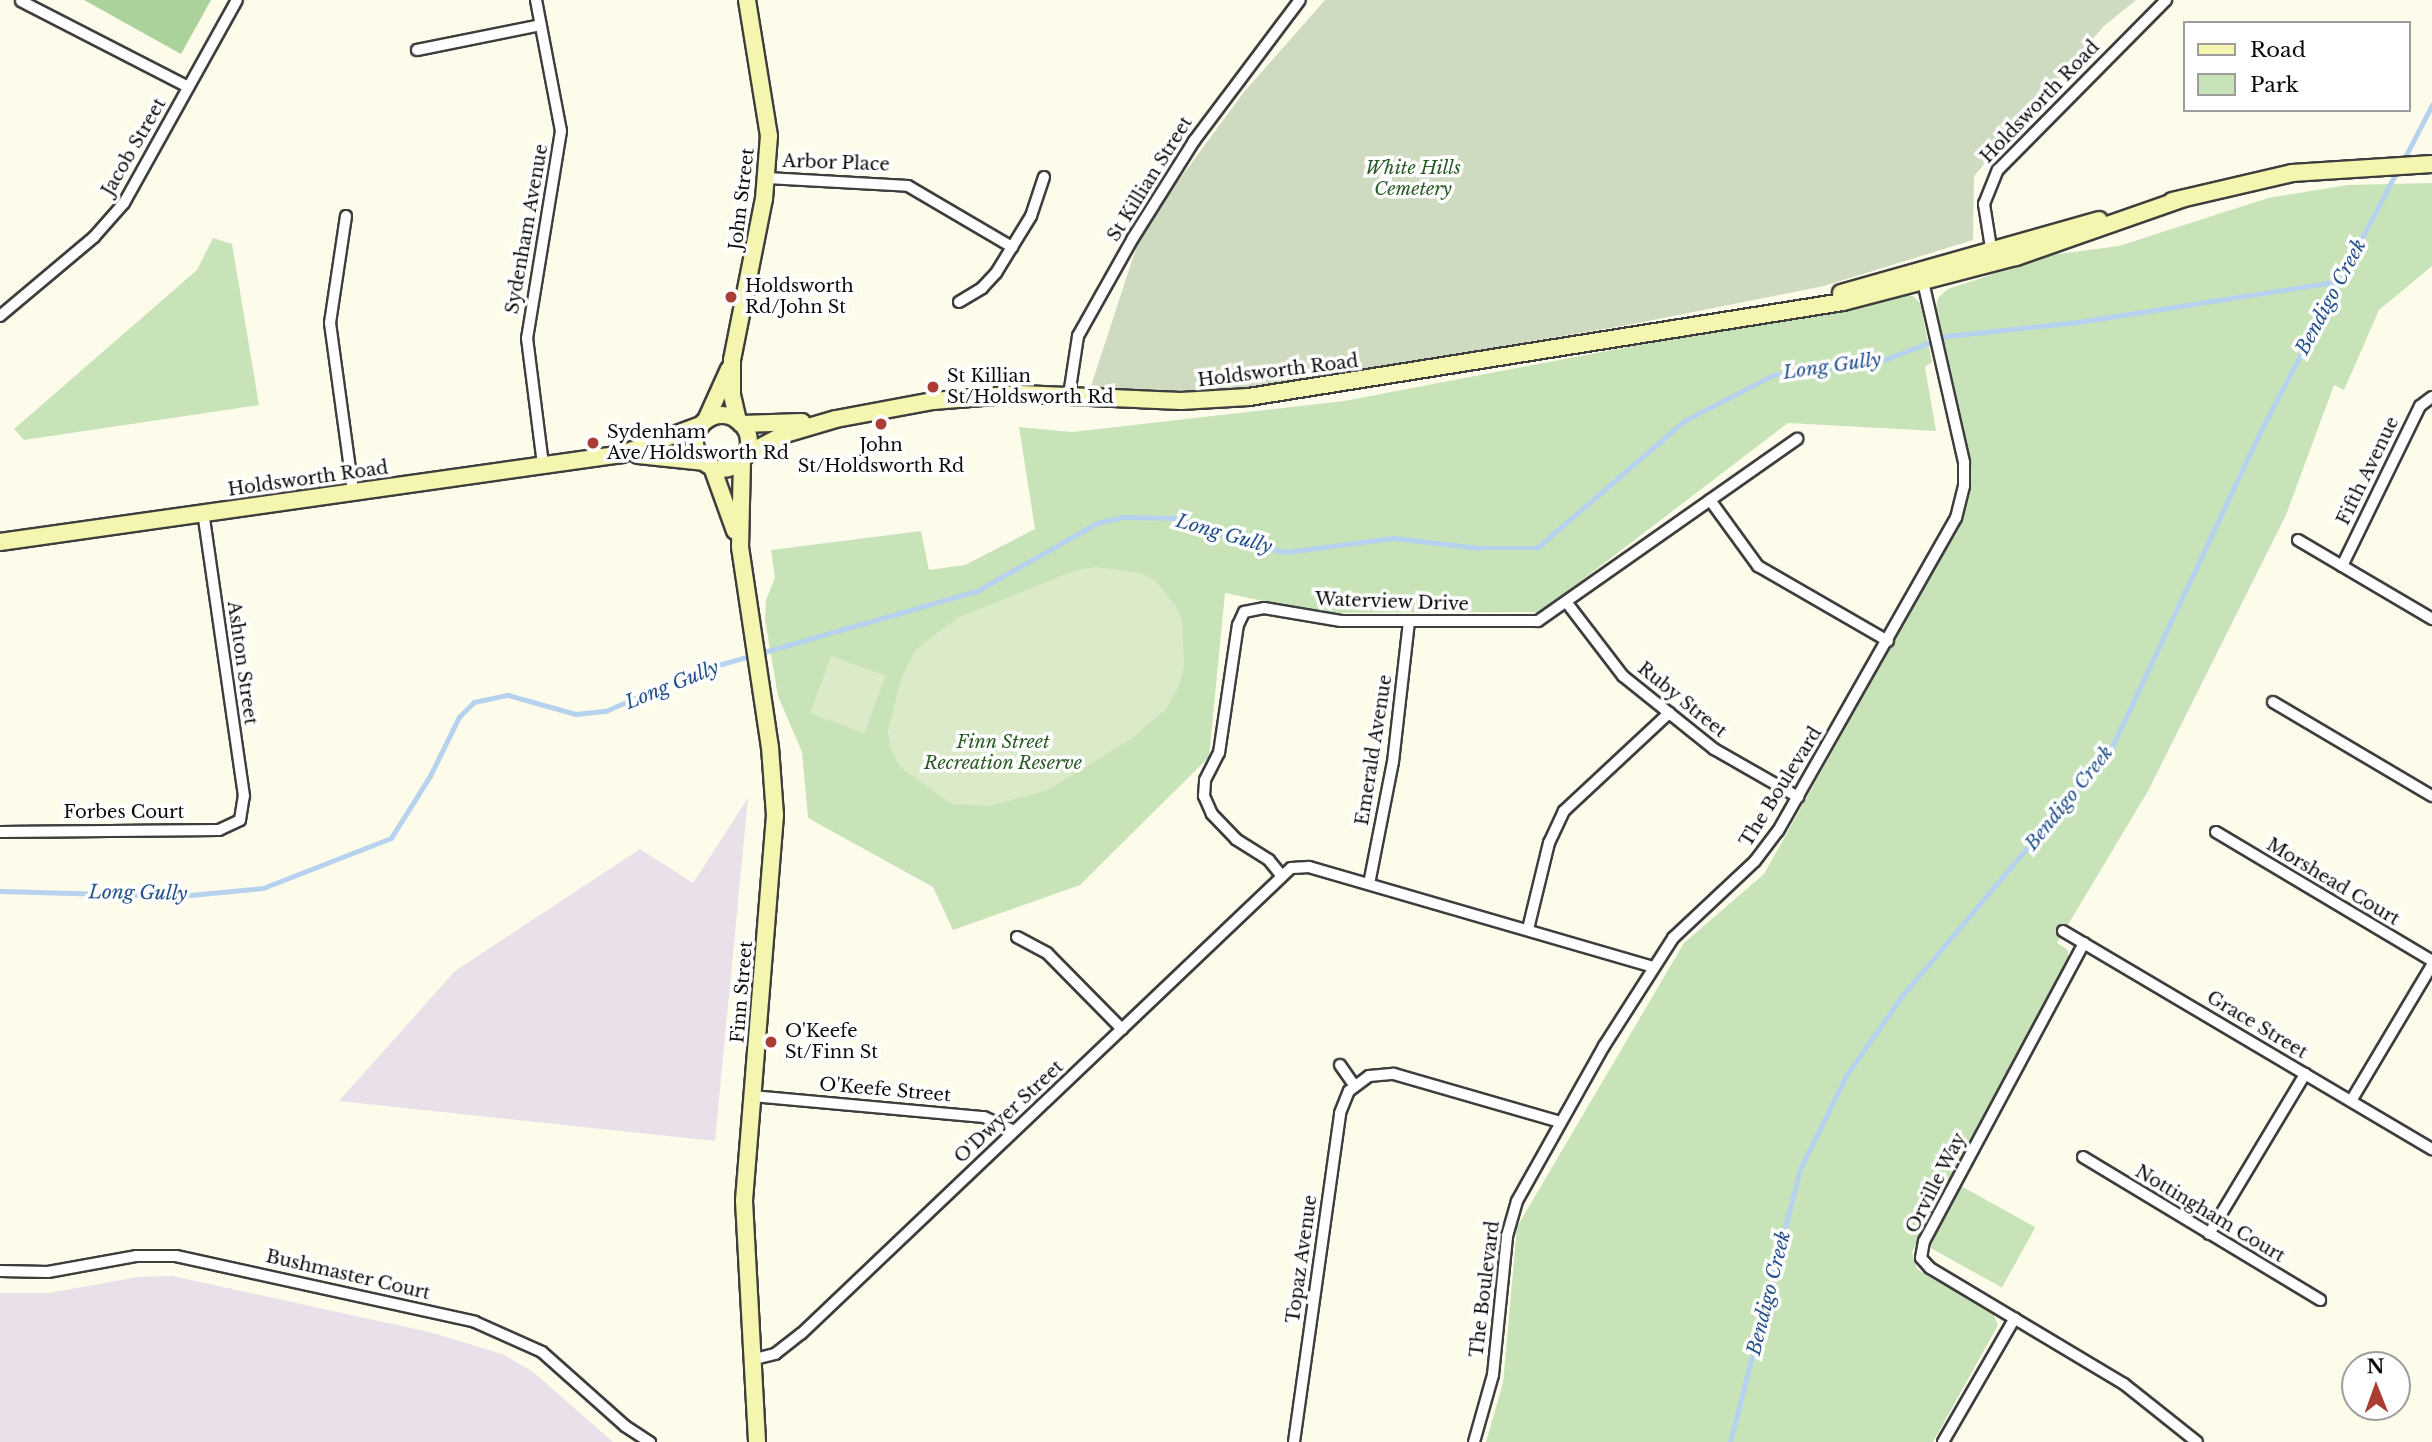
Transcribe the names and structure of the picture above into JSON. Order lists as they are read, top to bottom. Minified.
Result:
{"streets":{"main road":["Holdsworth Road","John Street","Finn Street"],"street":["Jacob Street","Arbor Place","St Killian Street","Sydenham Avenue","Fifth Avenue","Waterview Drive","Ashton Street","Ruby Street","Emerald Avenue","The Boulevard","Forbes Court","Morshead Court","Grace Street","O'Keefe Street","O'Dwyer Street","Orville Way","Nottingham Court","Topaz Avenue","Bushmaster Court"]},"crossings":[["Holdsworth Road","St Killian Street"],["Holdsworth Road","John Street"],["Holdsworth Road","Sydenham Avenue"],["Holdsworth Road","Ashton Street"],["Holdsworth Road","The Boulevard"],["Holdsworth Road","Finn Street"],["Arbor Place","John Street"],["John Street","Finn Street"],["Waterview Drive","Ruby Street"],["Waterview Drive","Emerald Avenue"],["Waterview Drive","O'Dwyer Street"],["Ashton Street","Forbes Court"],["Ruby Street","The Boulevard"],["Finn Street","O'Keefe Street"],["Finn Street","O'Dwyer Street"],["Grace Street","Orville Way"],["O'Keefe Street","O'Dwyer Street"]],"water":["Bendigo Creek","Long Gully"],"parks":["White Hills Cemetery","Finn Street Recreation Reserve"],"places":["Holdsworth Rd/John St","St Killian St/Holdsworth Rd","John St/Holdsworth Rd","Sydenham Ave/Holdsworth Rd","O'Keefe St/Finn St"],"legend":["Road","Park"],"north":"top"}
